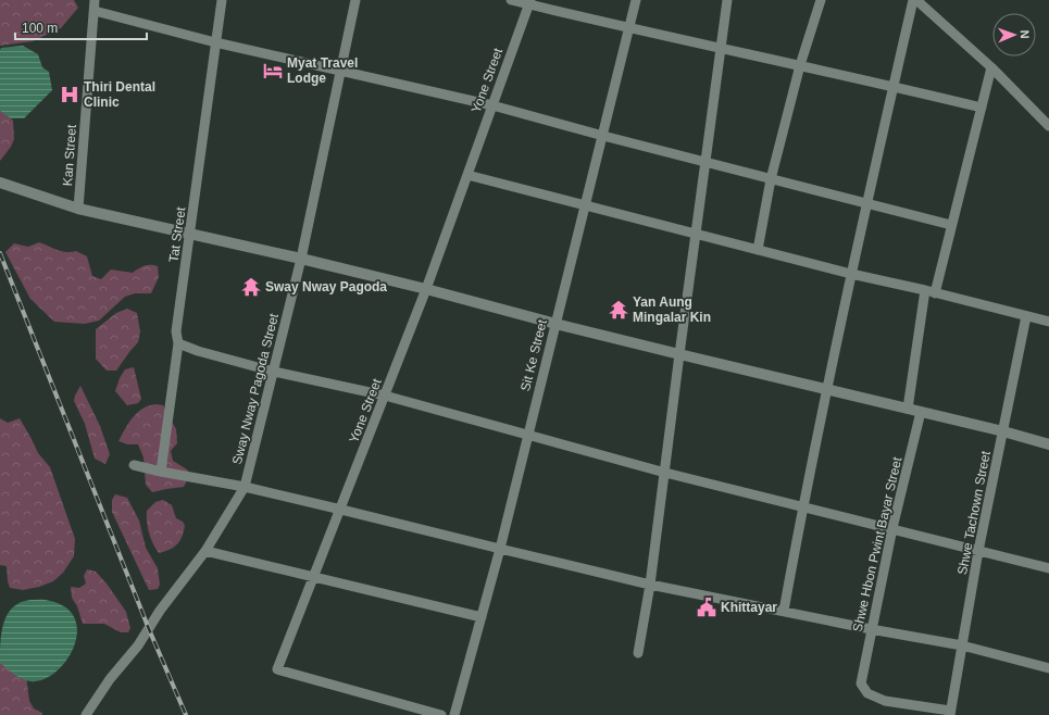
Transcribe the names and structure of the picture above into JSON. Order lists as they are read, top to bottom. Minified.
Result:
{"streets":{"street":["Yone Street","Kan Street","Tat Street","Sit Ke Street","Sway Nway Pagoda Street","Shwe Tachown Street","Shwe Hbon Pwint Bayar Street"]},"crossings":[["Shwe Tachown Street","Shwe Hbon Pwint Bayar Street"]],"places":{"hotel":["Myat Travel Lodge"],"hospital":["Thiri Dental Clinic"],"temple":["Sway Nway Pagoda","Yan Aung Mingalar Kin"],"public building":["Khittayar"]},"scale_bar":"100 m","north":"right"}
